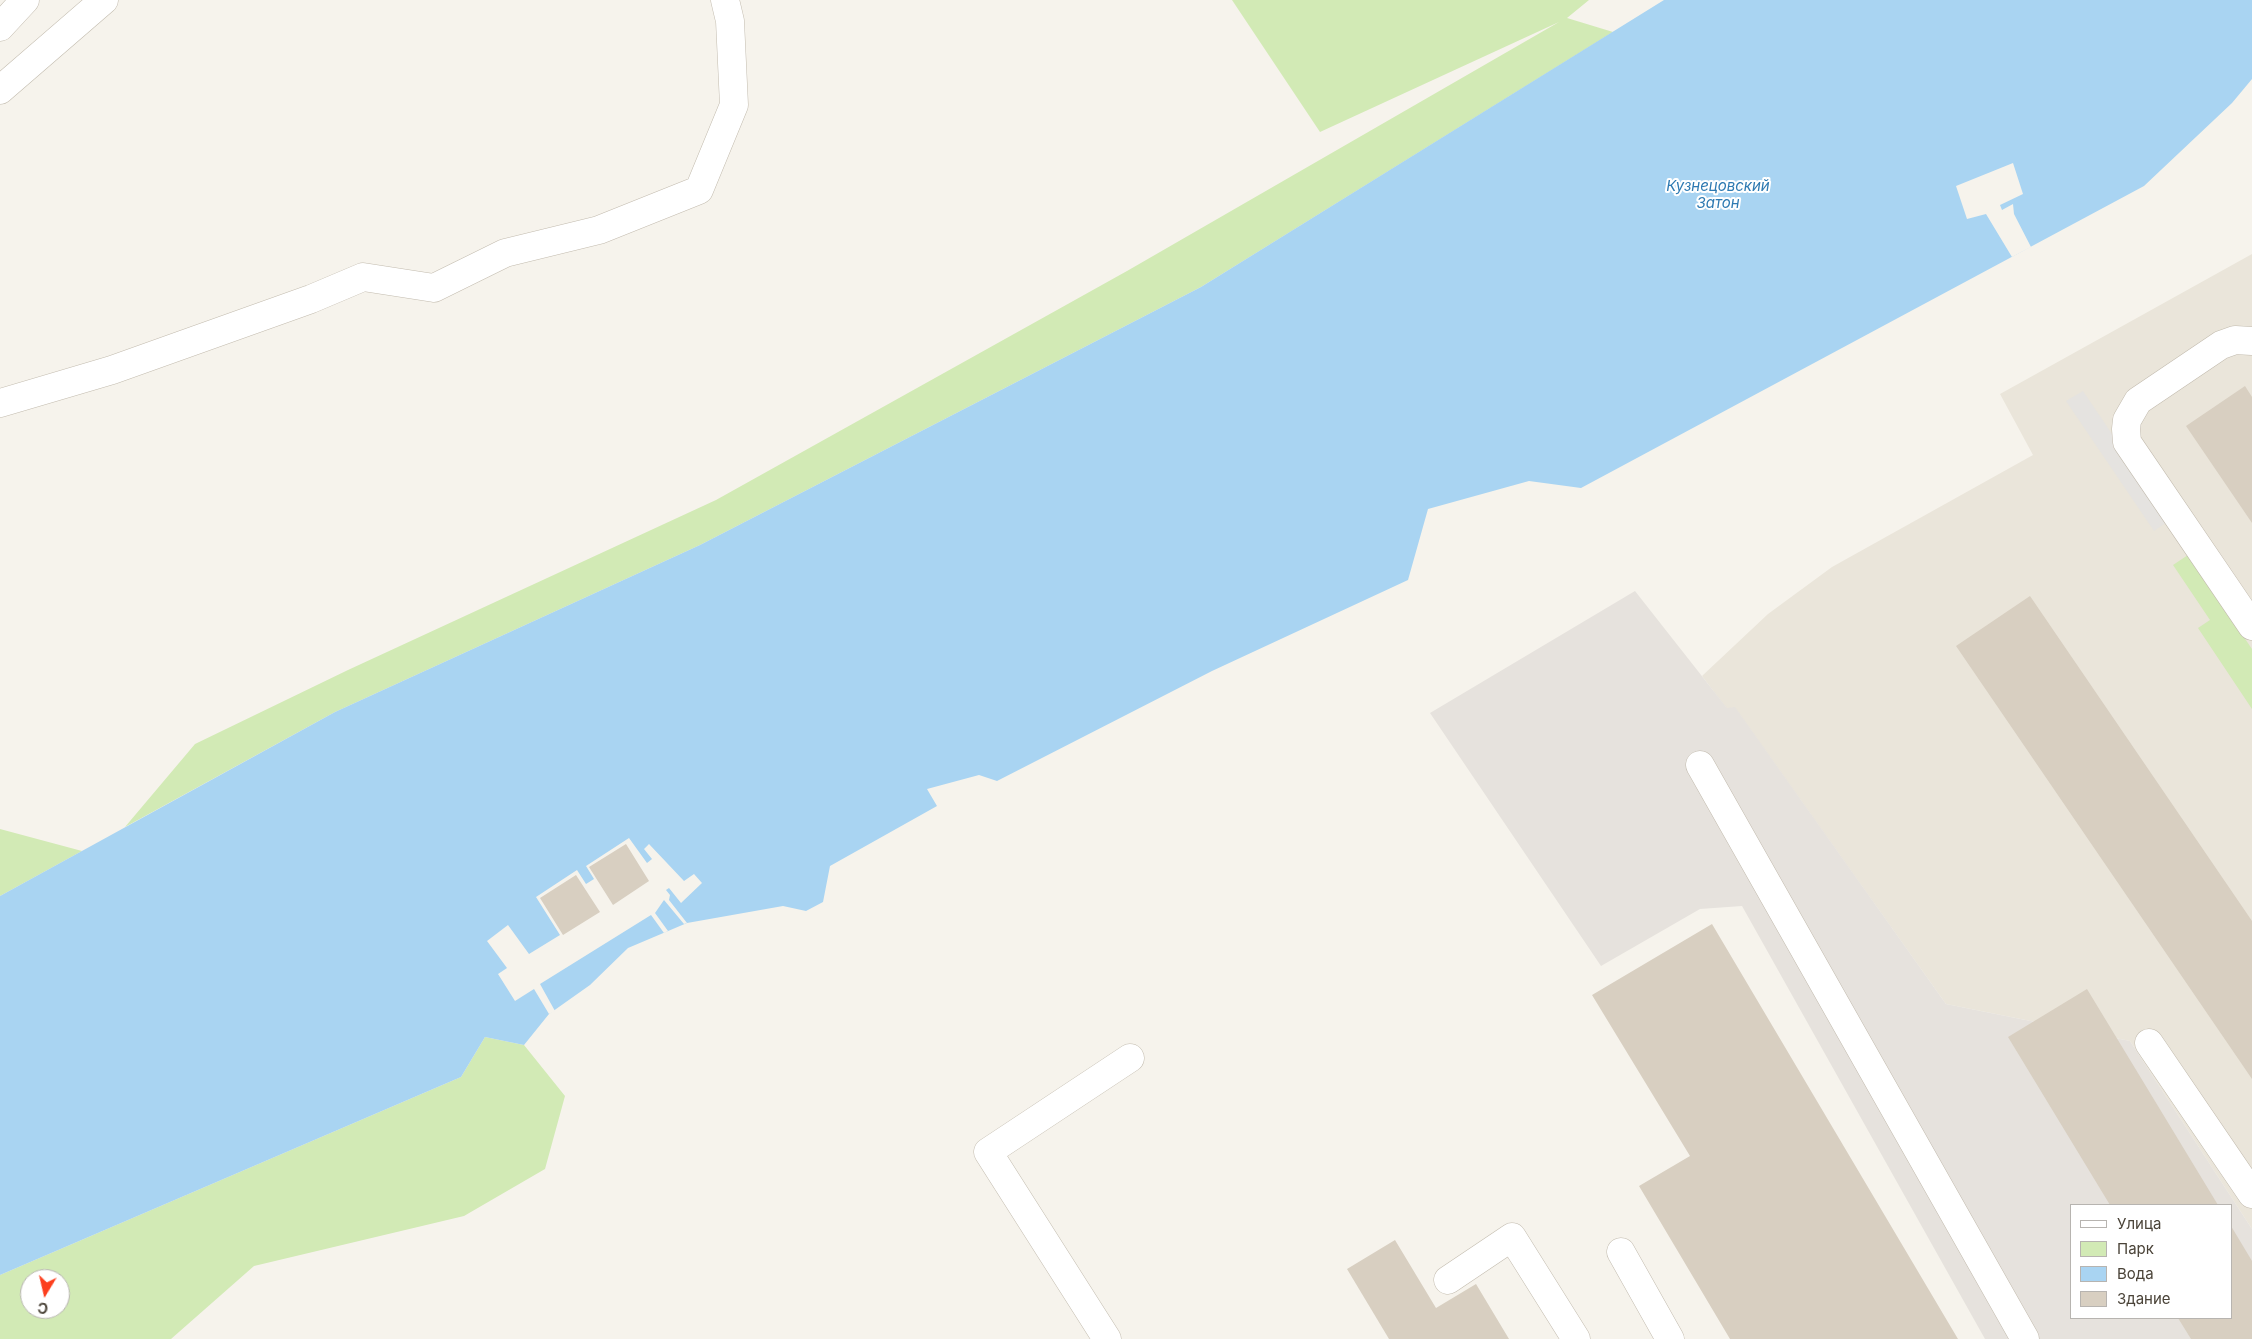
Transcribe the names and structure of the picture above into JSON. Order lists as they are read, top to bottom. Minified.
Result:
{"water":["Кузнецовский Затон"],"legend":["Улица","Парк","Вода","Здание"],"north":"bottom"}
